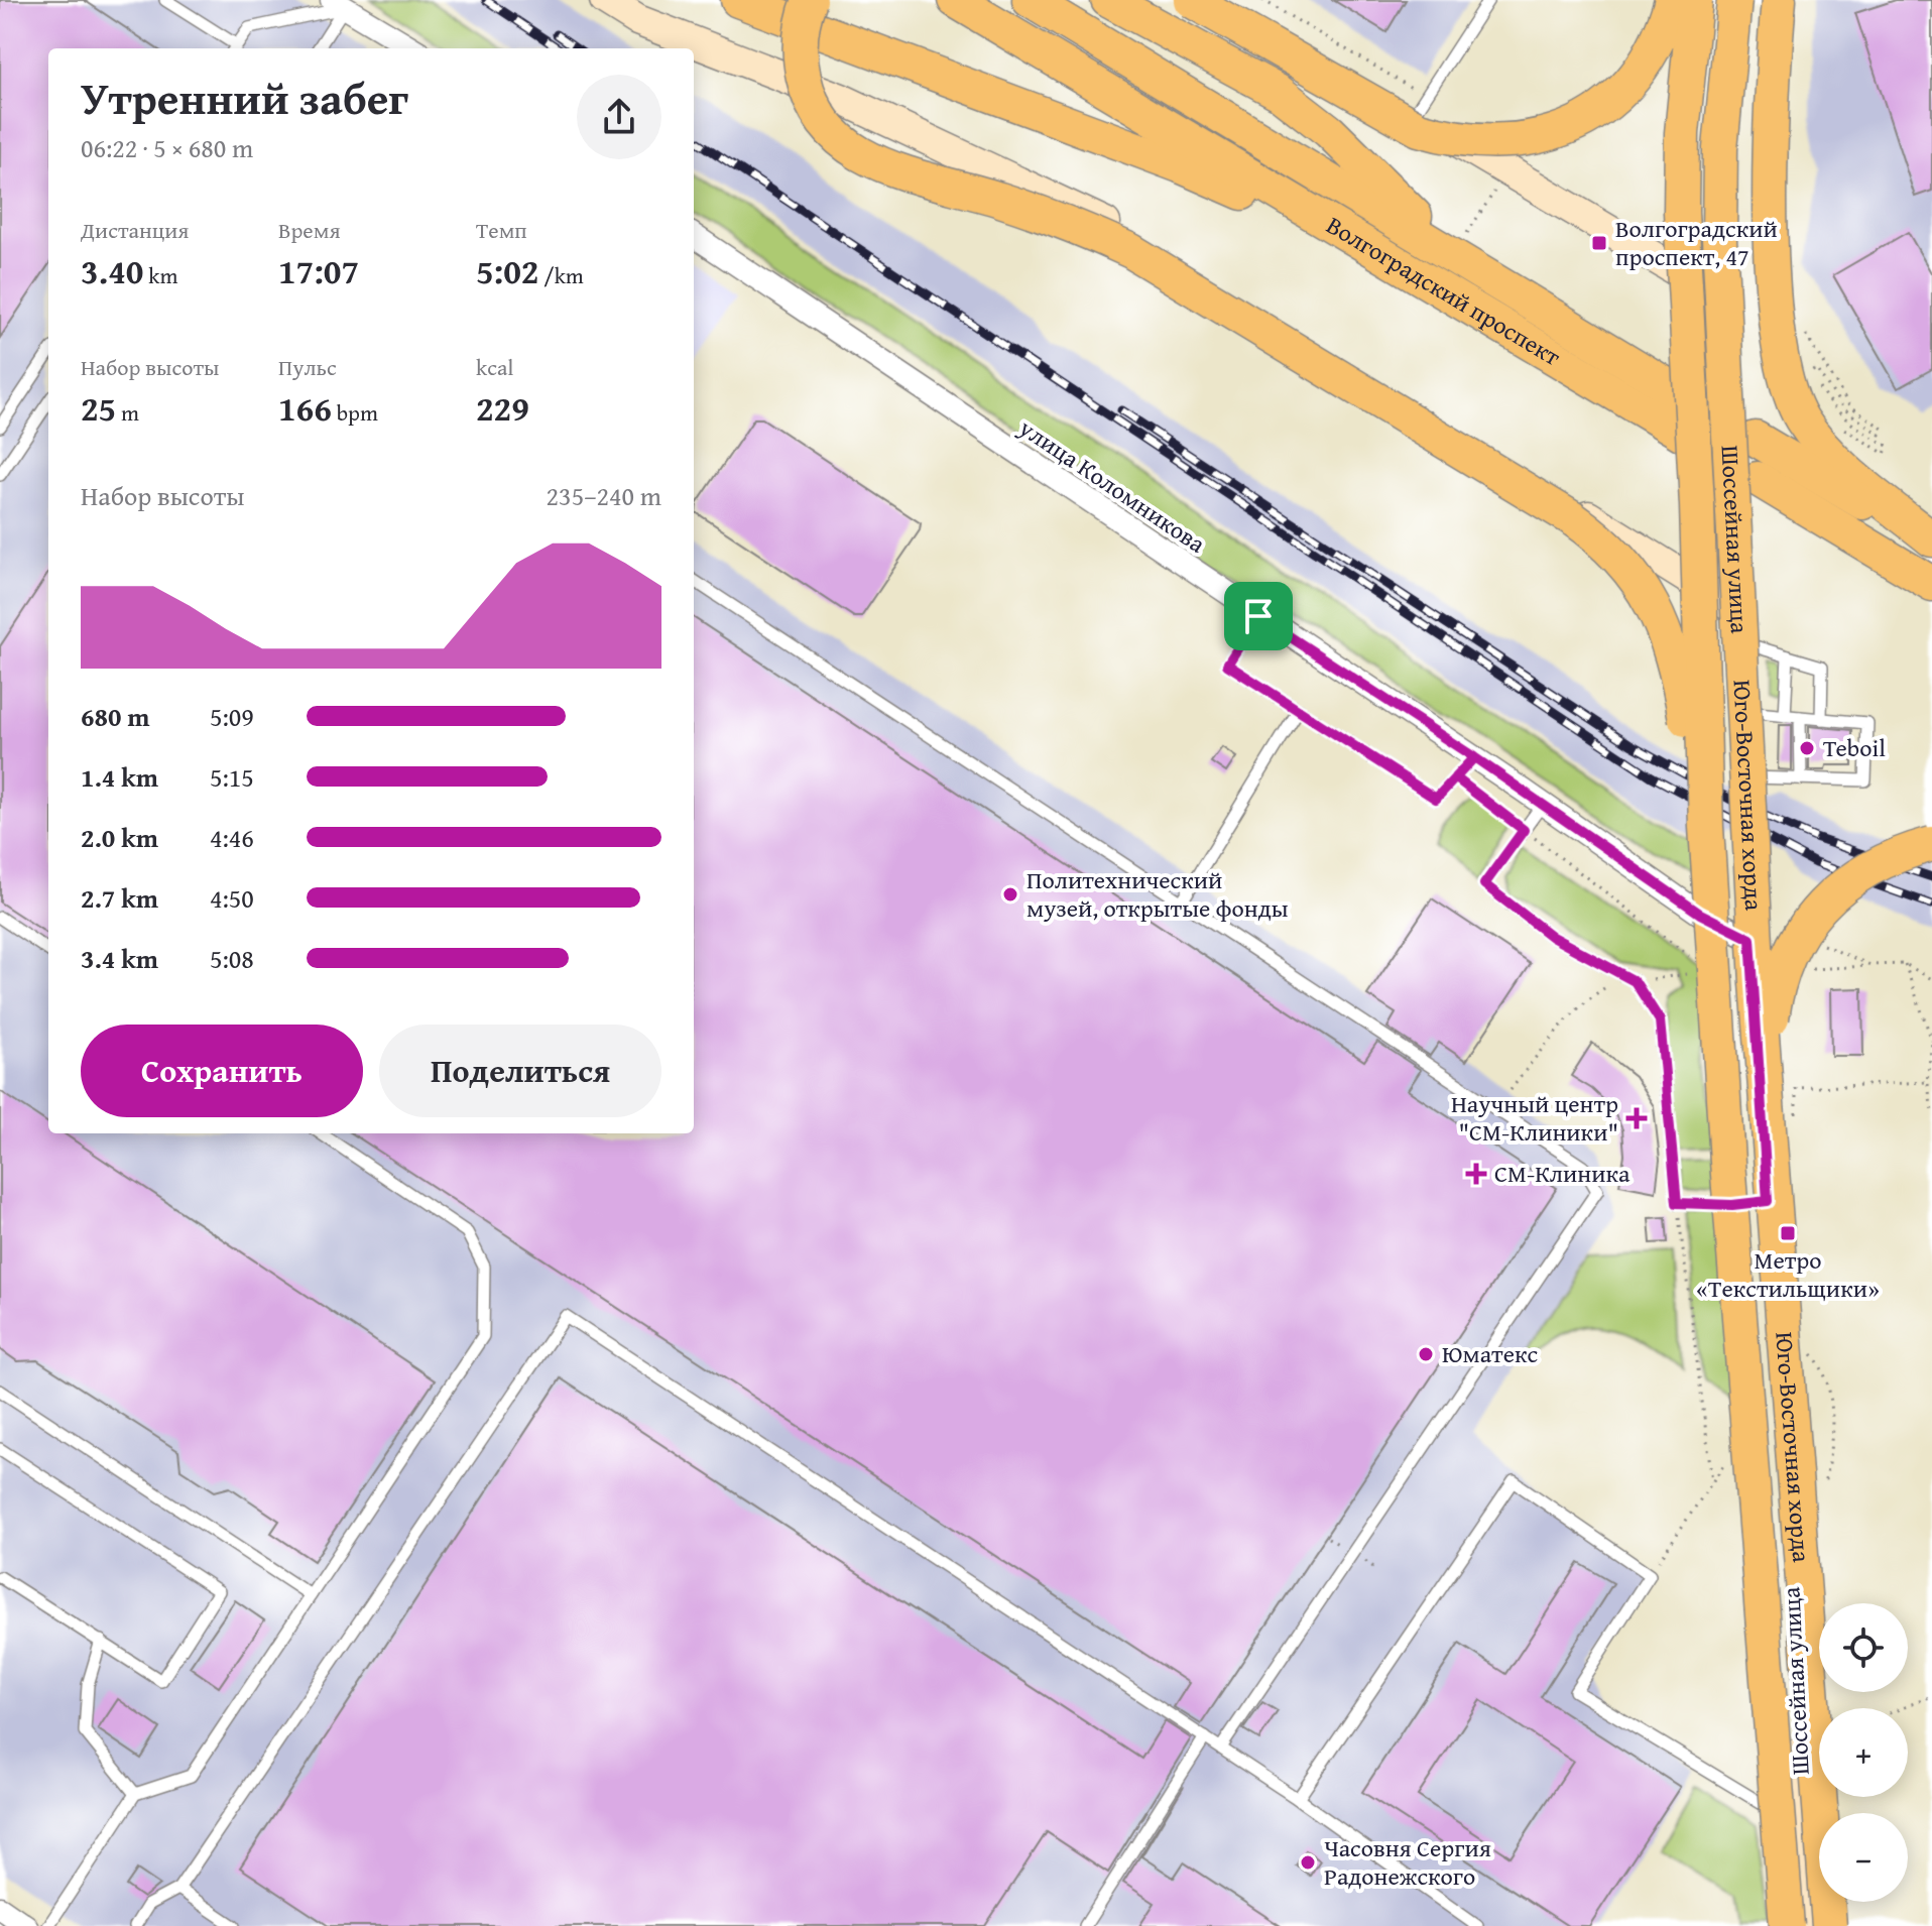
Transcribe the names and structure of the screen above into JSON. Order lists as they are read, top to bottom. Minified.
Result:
{"streets":{"main road":["Волгоградский проспект","Шоссейная улица","Юго-Восточная хорда"],"street":["улица Коломникова"]},"crossings":[["улица Коломникова","Шоссейная улица"]],"places":{"transit":["Волгоградский проспект, 47","Метро «Текстильщики»"],"other":["Teboil","Политехнический музей, открытые фонды","Юматекс","Часовня Сергия Радонежского"],"health":["Научный центр \"СМ-Клиники\"","СМ-Клиника"]},"page":{"heading":["Утренний забег","06:22 · 5 × 680 m"],"stats":[["Дистанция","3.40 km"],["Время","17:07"],["Темп","5:02 /km"],["Набор высоты","25 m"],["Пульс","166 bpm"],["kcal","229"]],"chart":["Набор высоты","235–240 m"],"list":[{"name":"680 m","note":"5:09"},{"name":"1.4 km","note":"5:15"},{"name":"2.0 km","note":"4:46"},{"name":"2.7 km","note":"4:50"},{"name":"3.4 km","note":"5:08"}],"buttons":["Сохранить","Поделиться"],"map_buttons":["+","−"]}}
